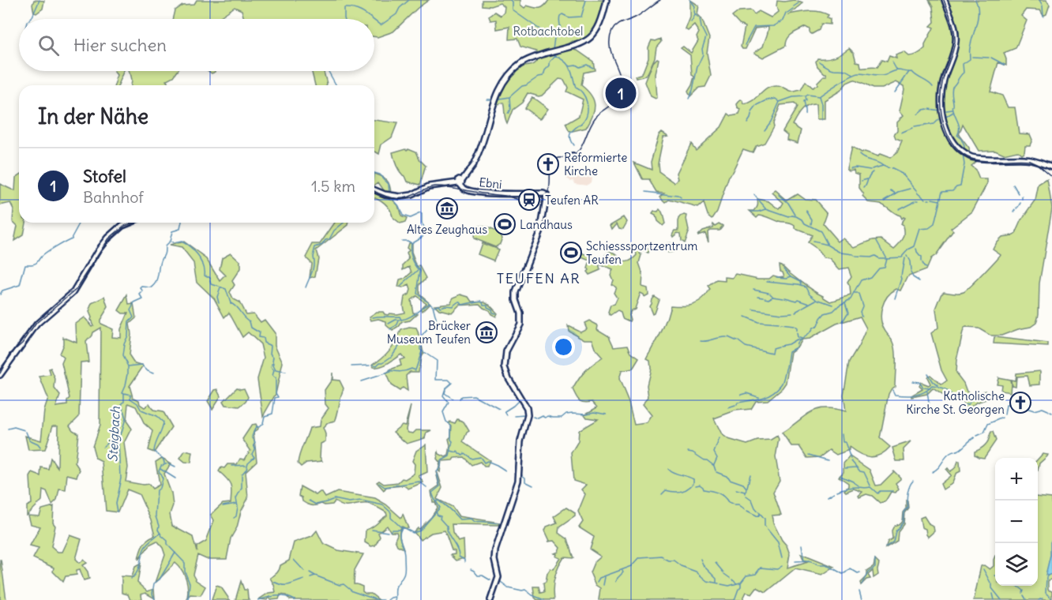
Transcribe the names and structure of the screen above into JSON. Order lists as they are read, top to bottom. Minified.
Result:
{"streets":{"main road":["Ebni"]},"districts":["TEUFEN AR"],"water":["Steigbach"],"parks":["Rotbachtobel"],"places":{"church":["Reformierte Kirche","Katholische Kirche St. Georgen"],"station":["Teufen AR"],"museum":["Altes Zeughaus","Brücker Museum Teufen"],"sports":["Landhaus","Schiesssportzentrum Teufen"]},"page":{"search":"Hier suchen","pins":"1","heading":"In der Nähe","list":[{"mark":"1","name":"Stofel","note":"Bahnhof","value":"1.5 km"}],"map_buttons":["+","−"]}}
